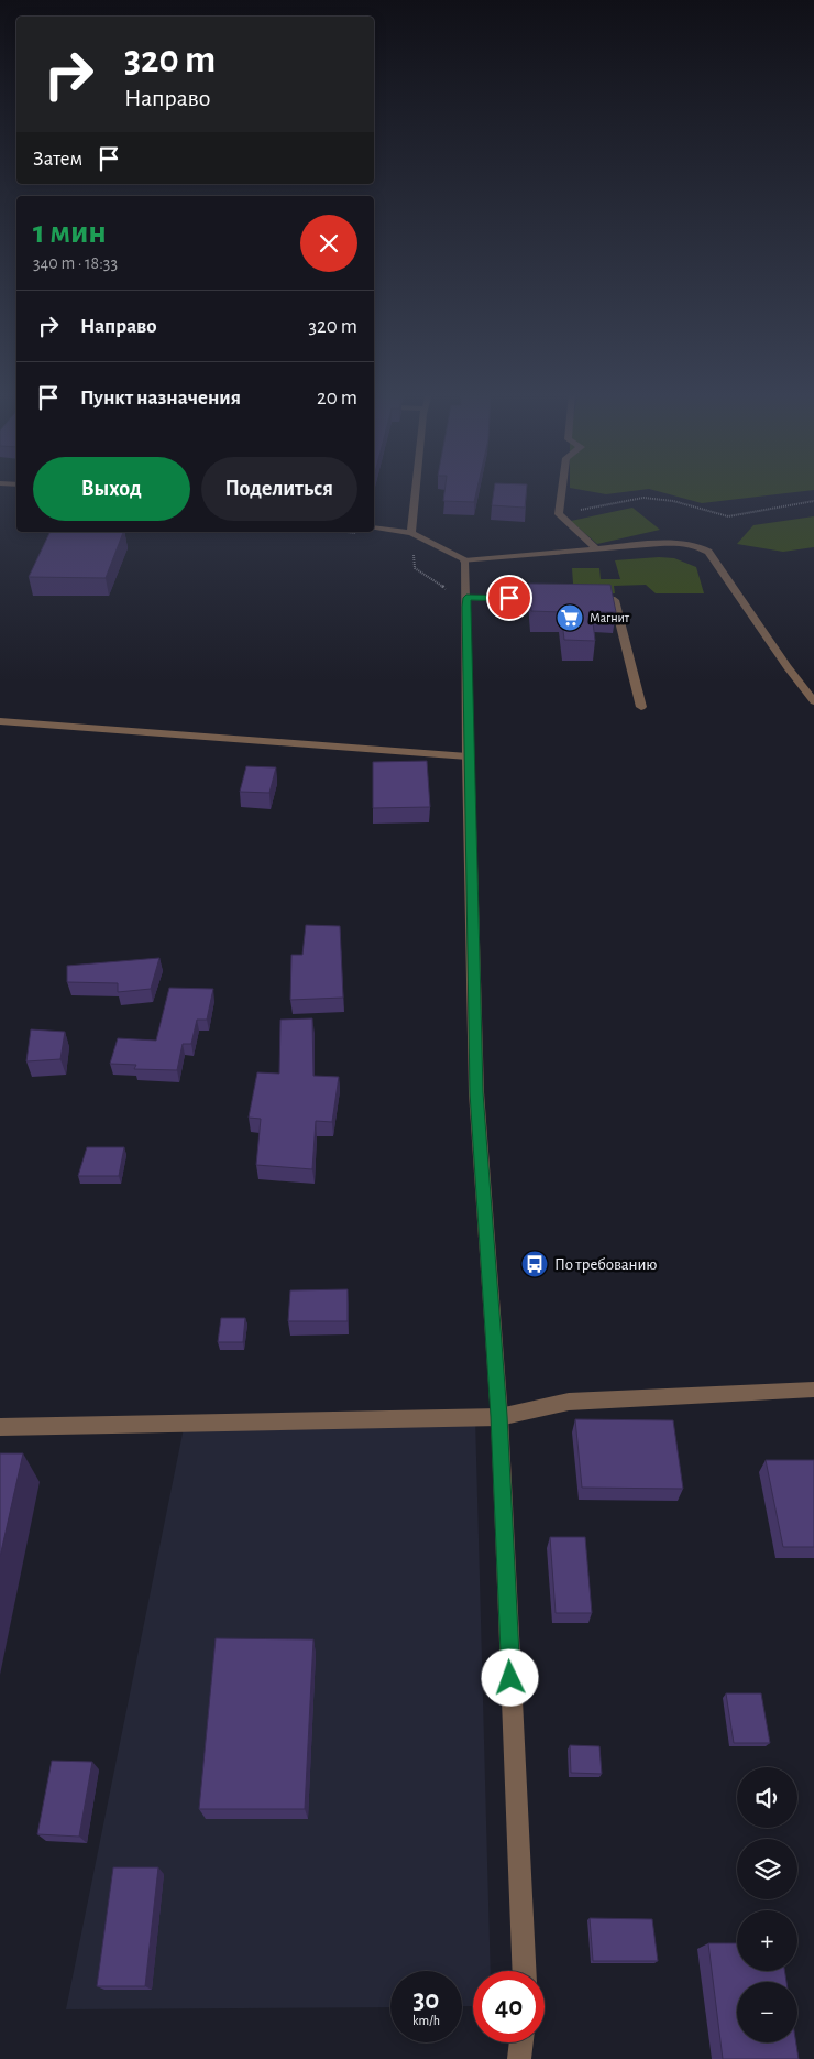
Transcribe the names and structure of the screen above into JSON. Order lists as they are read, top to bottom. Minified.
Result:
{"places":{"supermarket":["Магнит"],"bus stop":["По требованию"]},"page":{"turn":["320 m","Направо"],"then":"Затем","heading":["1 мин","340 m · 18:33"],"list":[{"name":"Направо","value":"320 m"},{"name":"Пункт назначения","value":"20 m"}],"buttons":["Выход","Поделиться"],"map_buttons":["+","−"],"speed":"30 km/h","limit":"40"}}
